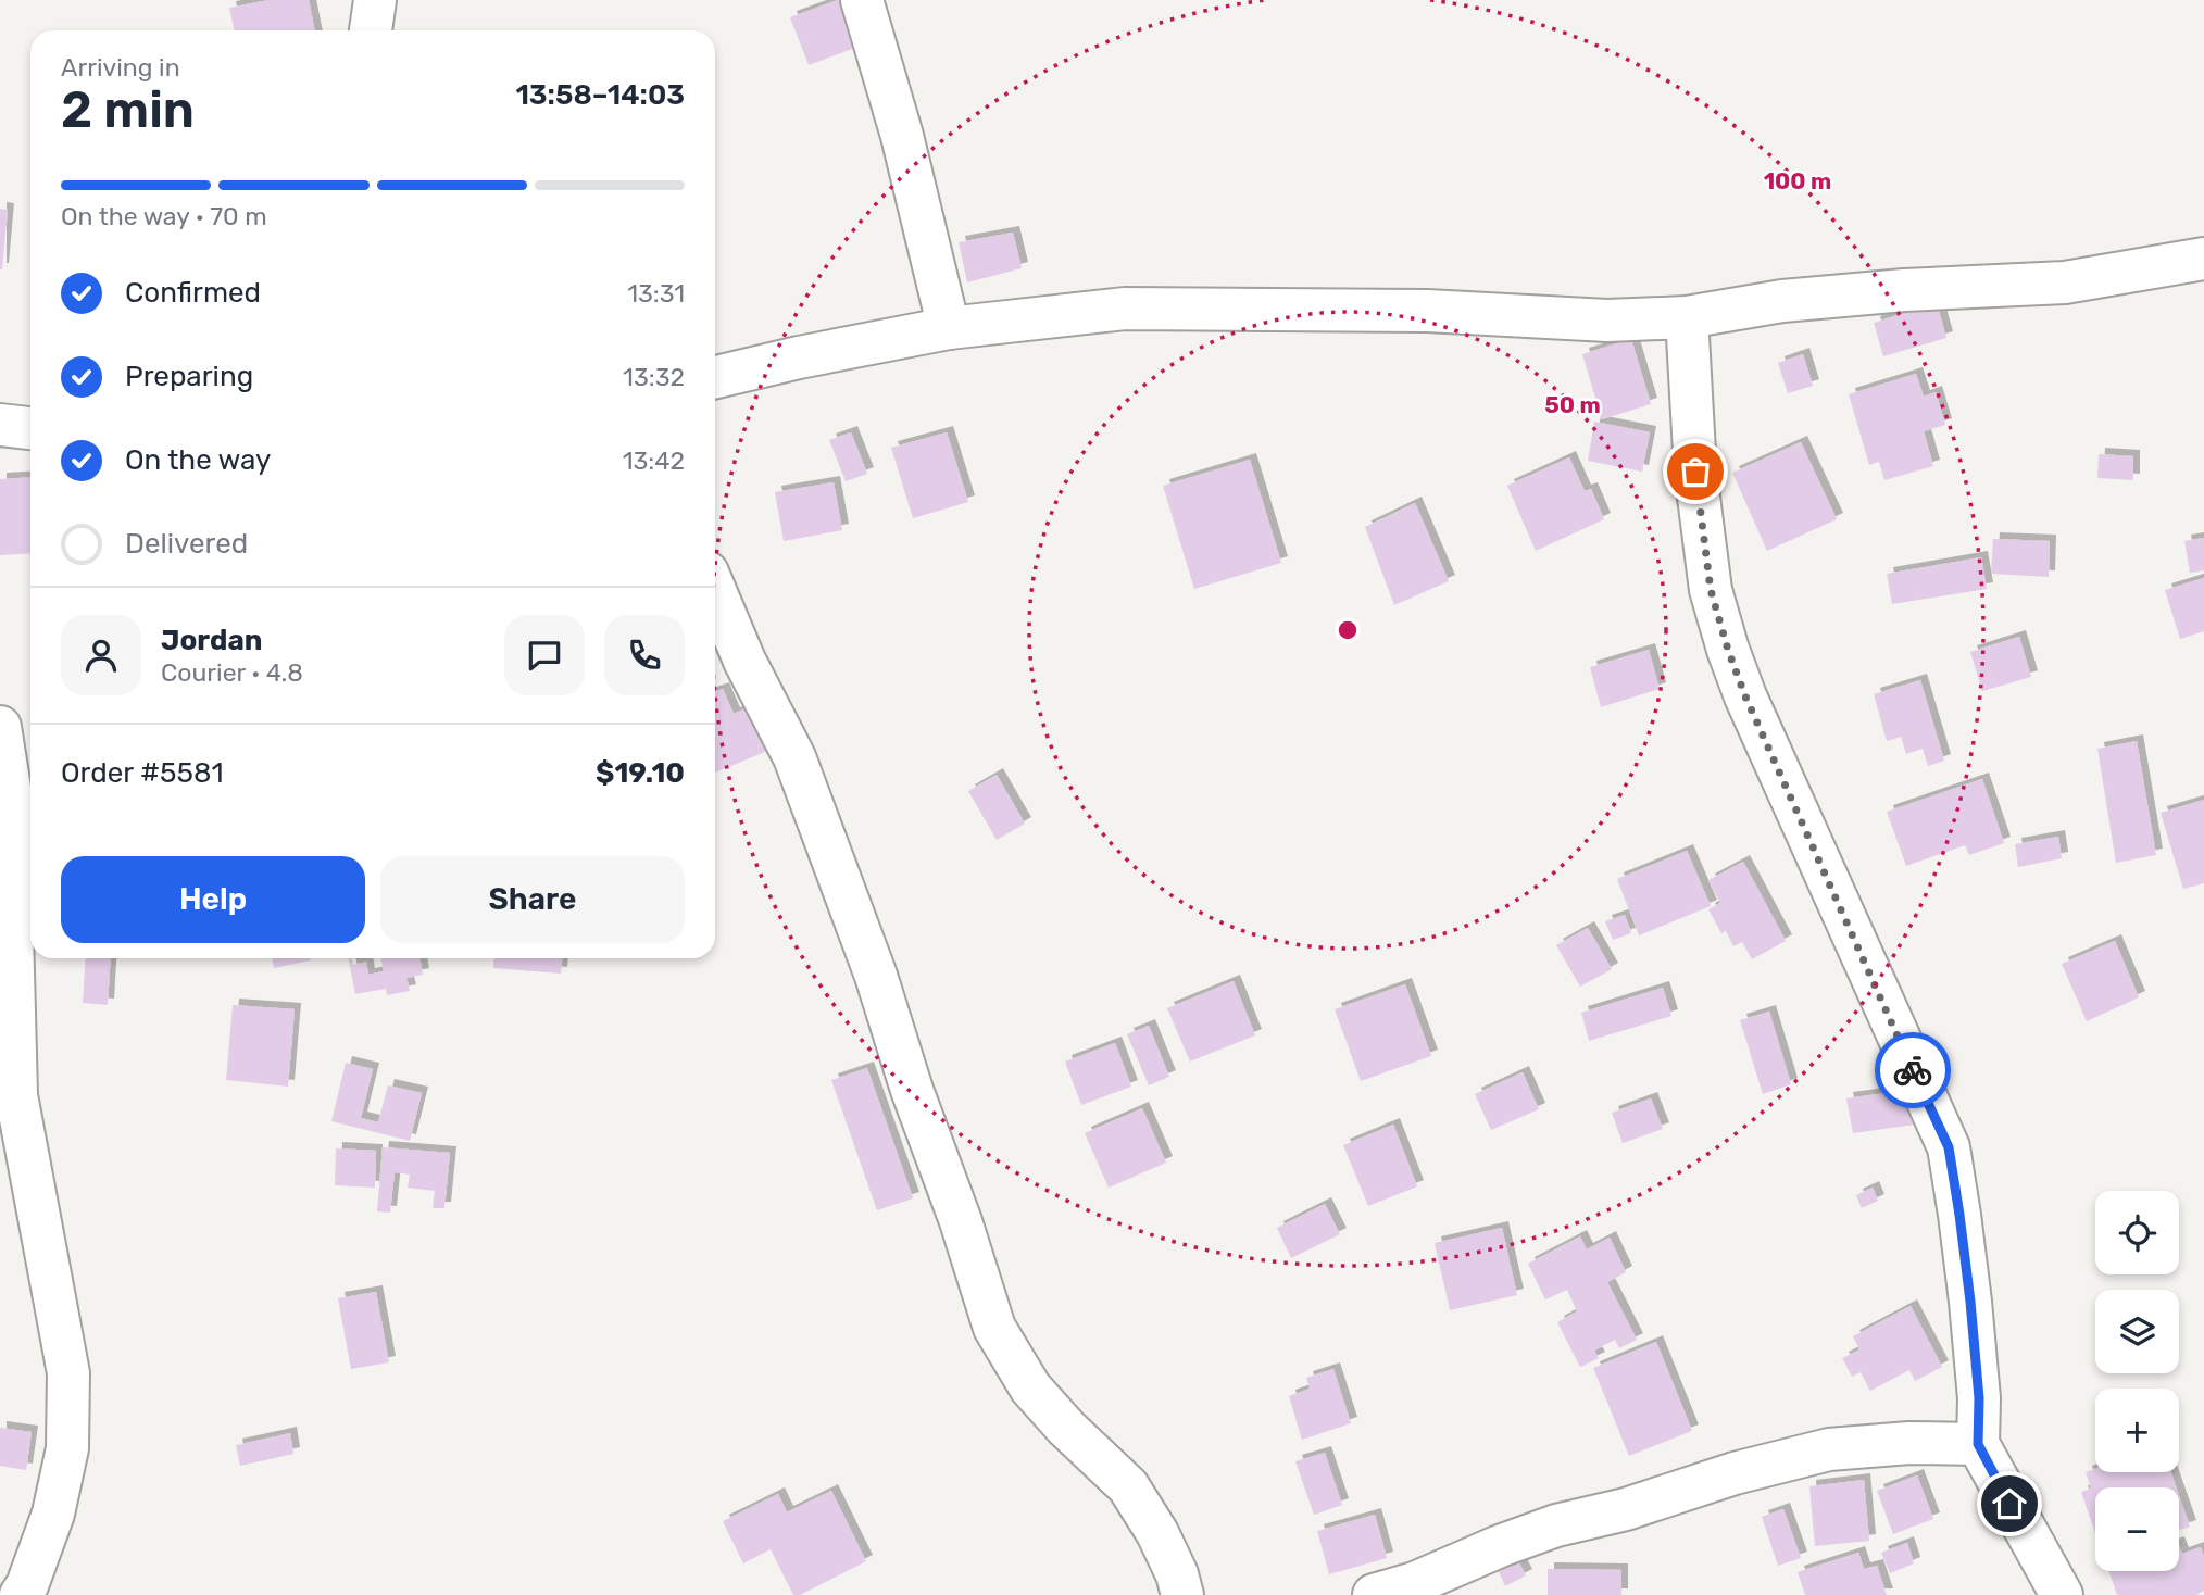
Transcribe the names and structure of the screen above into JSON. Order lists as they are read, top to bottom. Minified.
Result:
{"page":{"heading":["2 min","Arriving in","13:58–14:03"],"panel":["Jordan","Courier · 4.8","Order #5581","$19.10"],"bar":"On the way · 70 m","list":[["Confirmed","13:31"],["Preparing","13:32"],["On the way","13:42"],"Delivered"],"buttons":["Help","Share"],"map_buttons":["+","−"]},"rings":["100 m","50 m"]}
